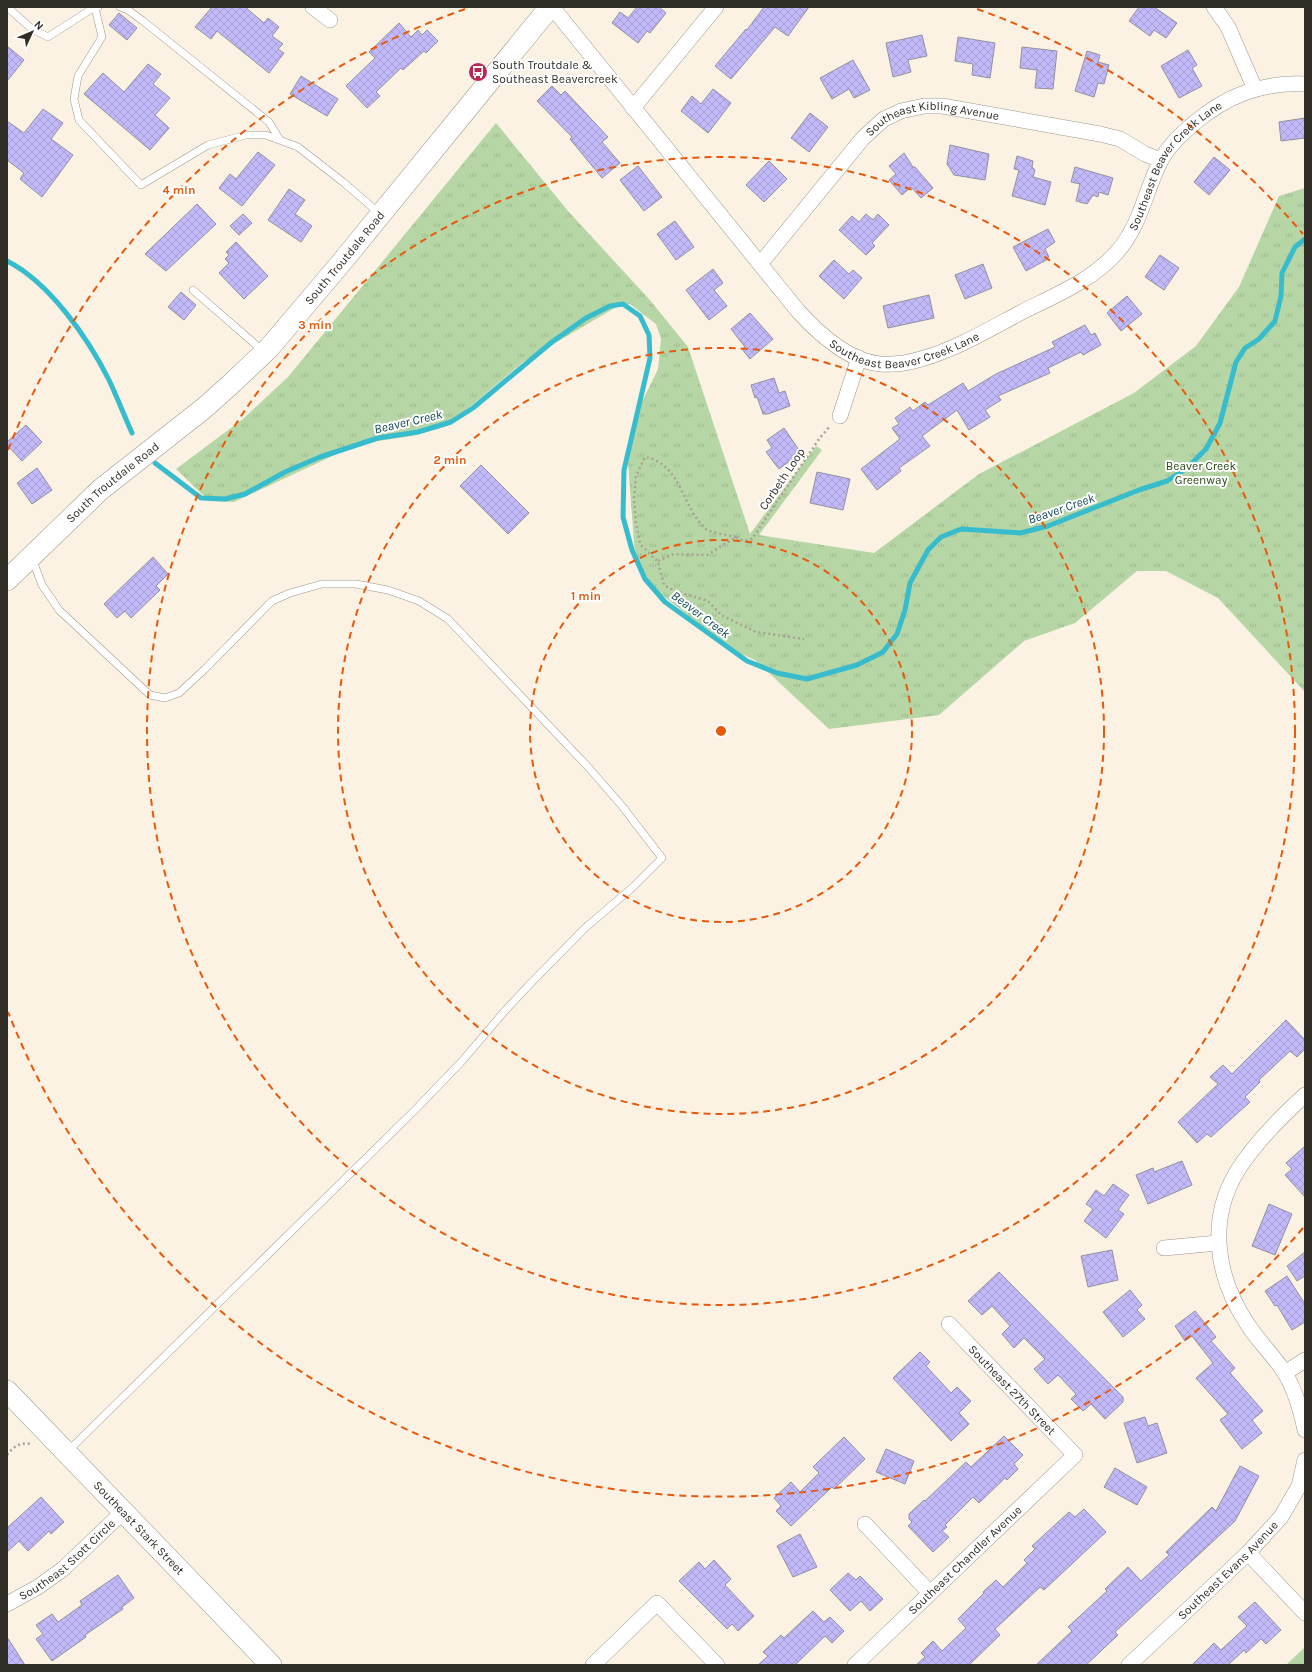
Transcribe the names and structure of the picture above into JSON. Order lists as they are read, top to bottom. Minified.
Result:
{"streets":{"main road":["South Troutdale Road","Southeast Stark Street"],"street":["Southeast Kibling Avenue","Southeast Beaver Creek Lane","Southeast 27th Street","Southeast Stott Circle","Southeast Chandler Avenue","Southeast Evans Avenue"],"path":["Corbeth Loop"]},"crossings":[["Southeast Kibling Avenue","Southeast Beaver Creek Lane"],["Southeast Beaver Creek Lane","South Troutdale Road"],["Southeast 27th Street","Southeast Chandler Avenue"],["Southeast Stark Street","Southeast Stott Circle"]],"water":["Beaver Creek"],"parks":["Beaver Creek Greenway"],"places":{"bus stop":["South Troutdale & Southeast Beavercreek"]},"north":"top right","rings":["4 min","3 min","2 min","1 min"]}
